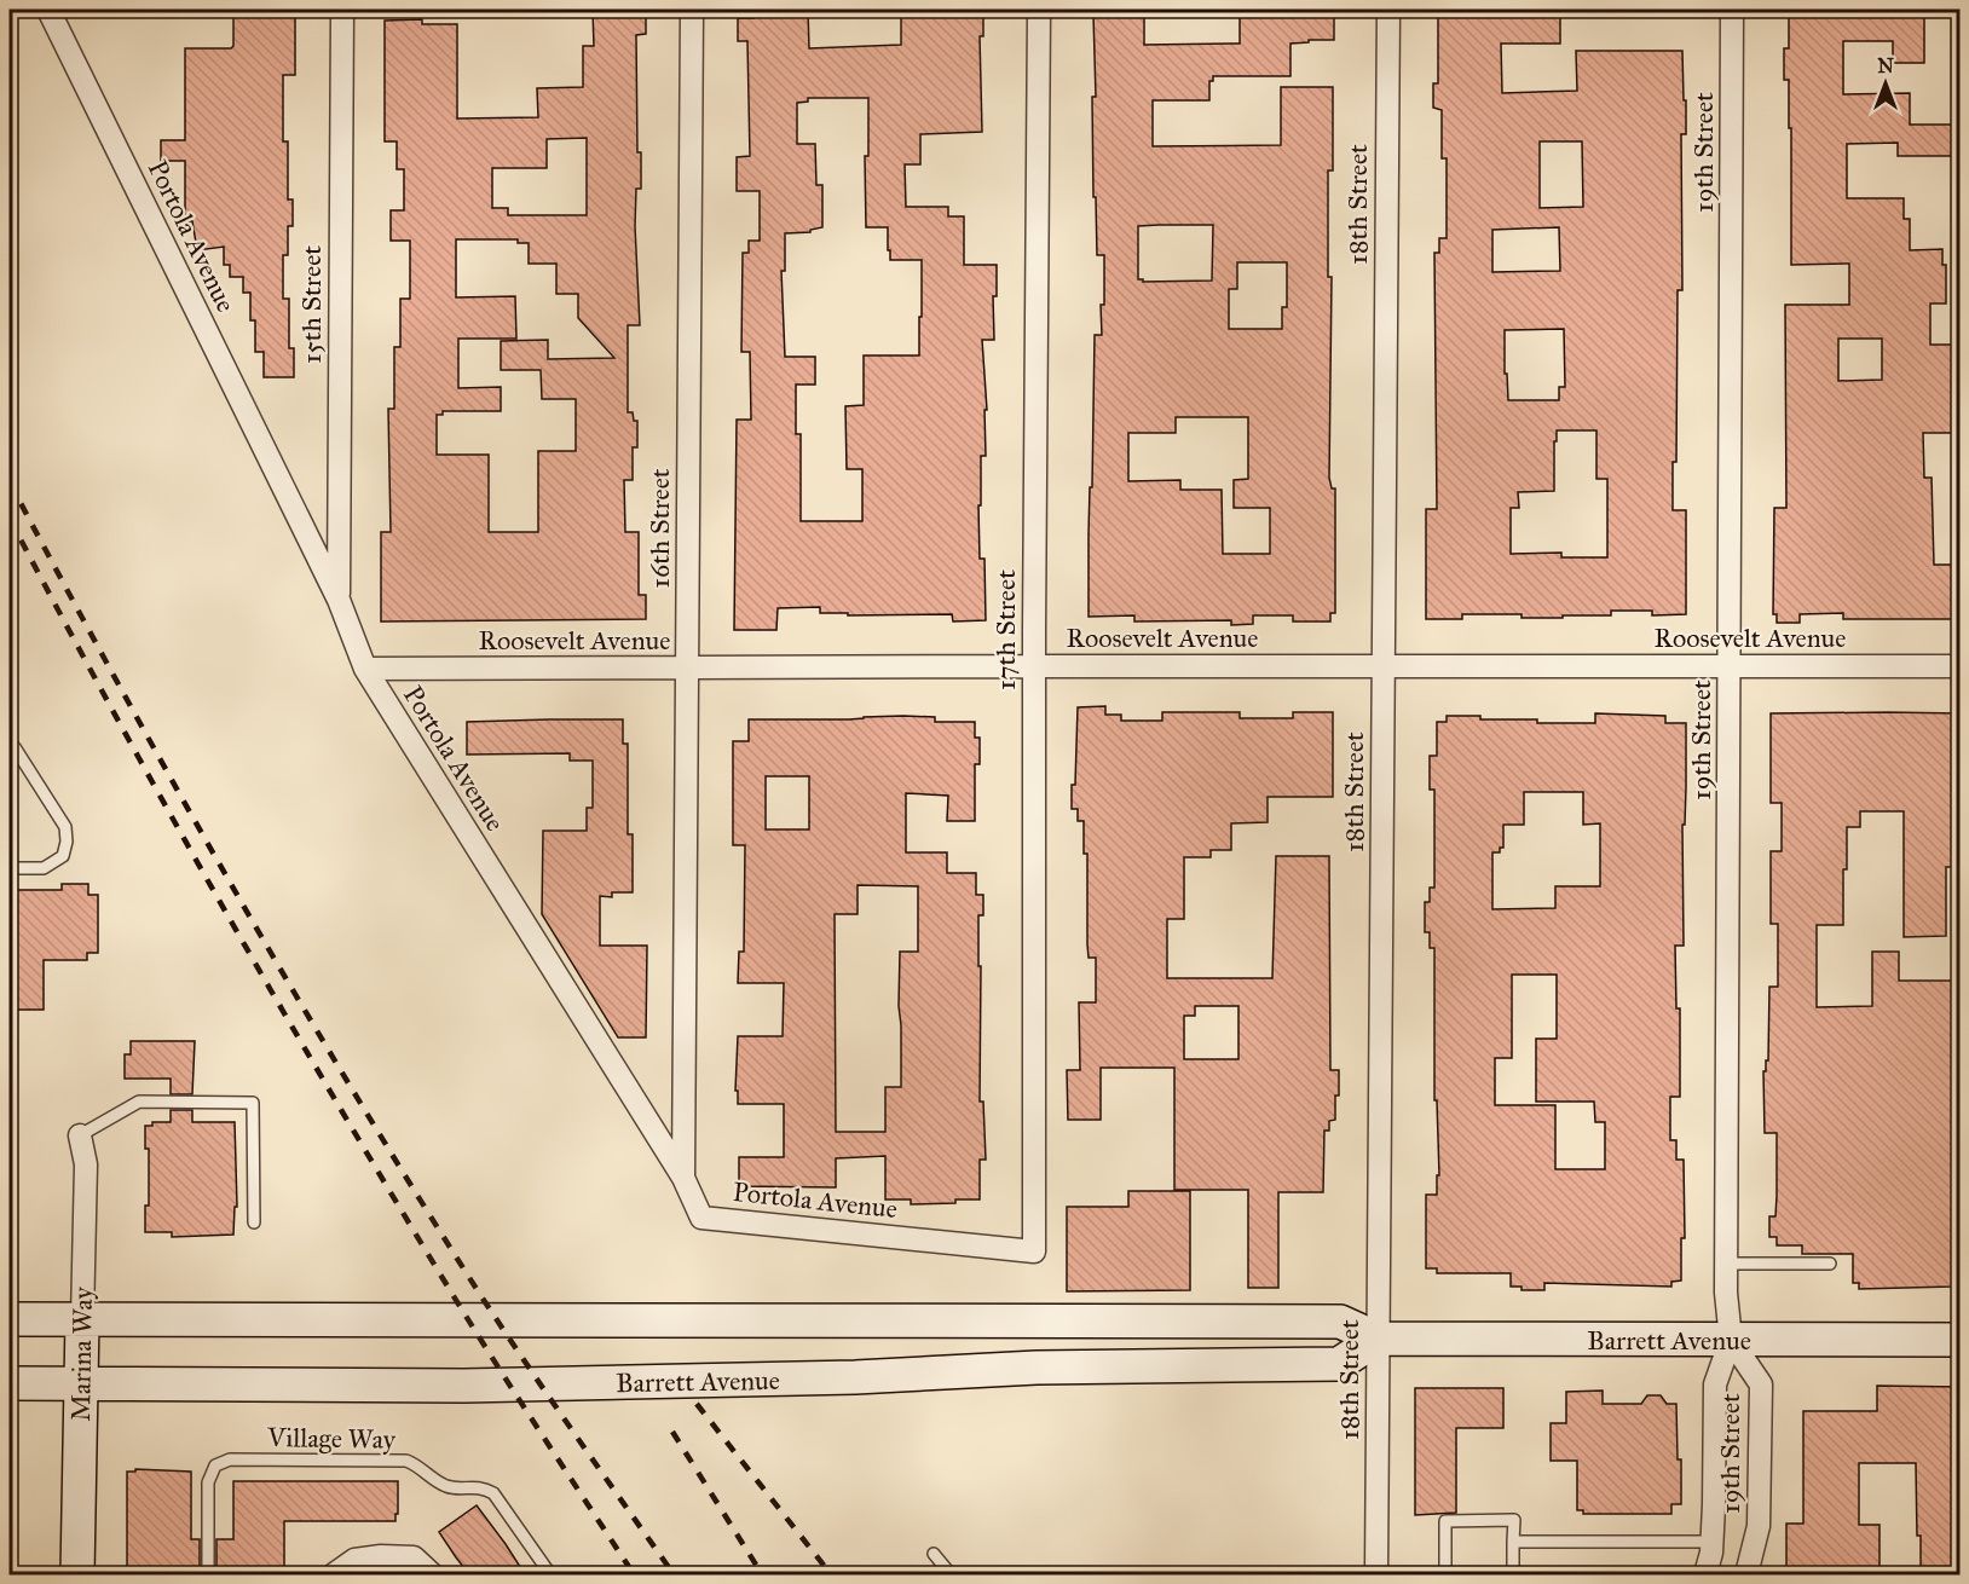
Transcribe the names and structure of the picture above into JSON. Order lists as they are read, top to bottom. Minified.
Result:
{"streets":{"main road":["Barrett Avenue","Marina Way"],"street":["19th Street","18th Street","Portola Avenue","15th Street","16th Street","17th Street","Roosevelt Avenue"],"lane":["Village Way"]},"crossings":[["19th Street","Roosevelt Avenue"],["19th Street","Barrett Avenue"],["18th Street","Roosevelt Avenue"],["18th Street","Barrett Avenue"],["Portola Avenue","15th Street"],["Portola Avenue","16th Street"],["Portola Avenue","17th Street"],["Portola Avenue","Roosevelt Avenue"],["16th Street","Roosevelt Avenue"],["17th Street","Roosevelt Avenue"],["Barrett Avenue","Marina Way"]],"north":"top"}
